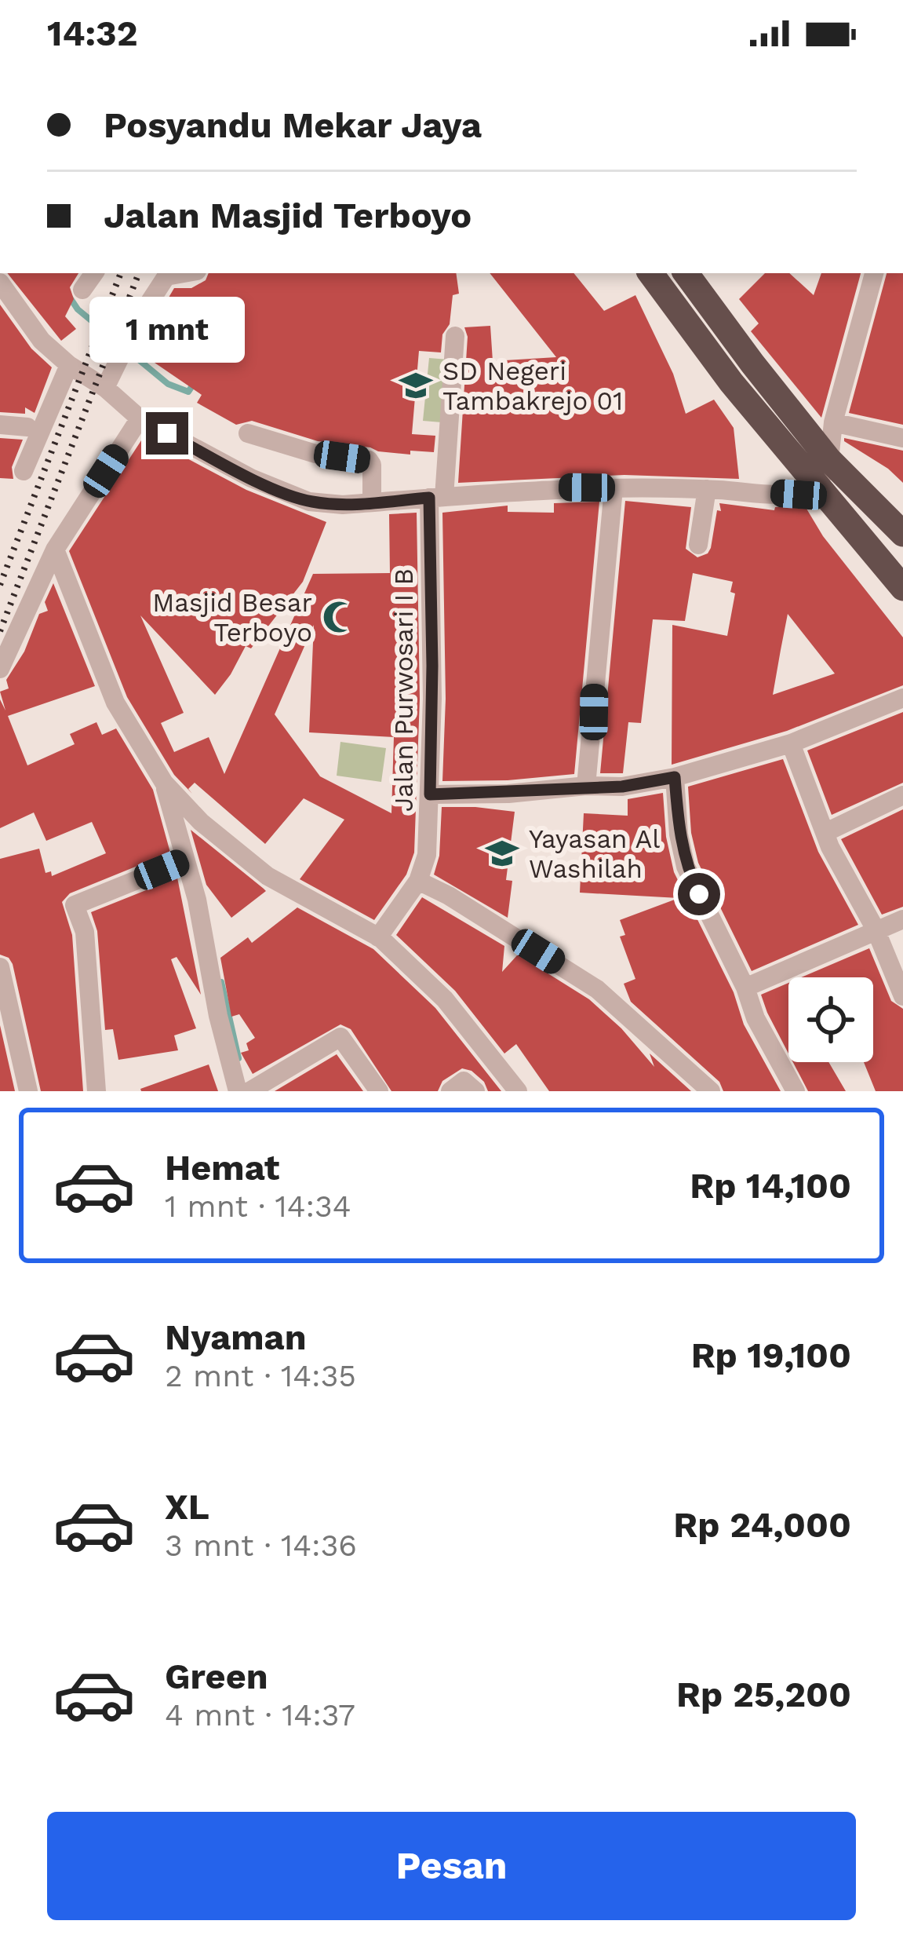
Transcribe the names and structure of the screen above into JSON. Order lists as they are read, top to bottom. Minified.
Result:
{"streets":{"street":["Jalan Purwosari I B"]},"places":{"school or university":["SD Negeri Tambakrejo 01","Yayasan Al Washilah"],"mosque":["Masjid Besar Terboyo"]},"page":{"status":"14:32","banner":["Posyandu Mekar Jaya","Jalan Masjid Terboyo"],"bubble":"1 mnt","list":[{"name":"Hemat","note":"1 mnt · 14:34","value":"Rp 14,100"},{"name":"Nyaman","note":"2 mnt · 14:35","value":"Rp 19,100"},{"name":"XL","note":"3 mnt · 14:36","value":"Rp 24,000"},{"name":"Green","note":"4 mnt · 14:37","value":"Rp 25,200"}],"buttons":"Pesan"}}
